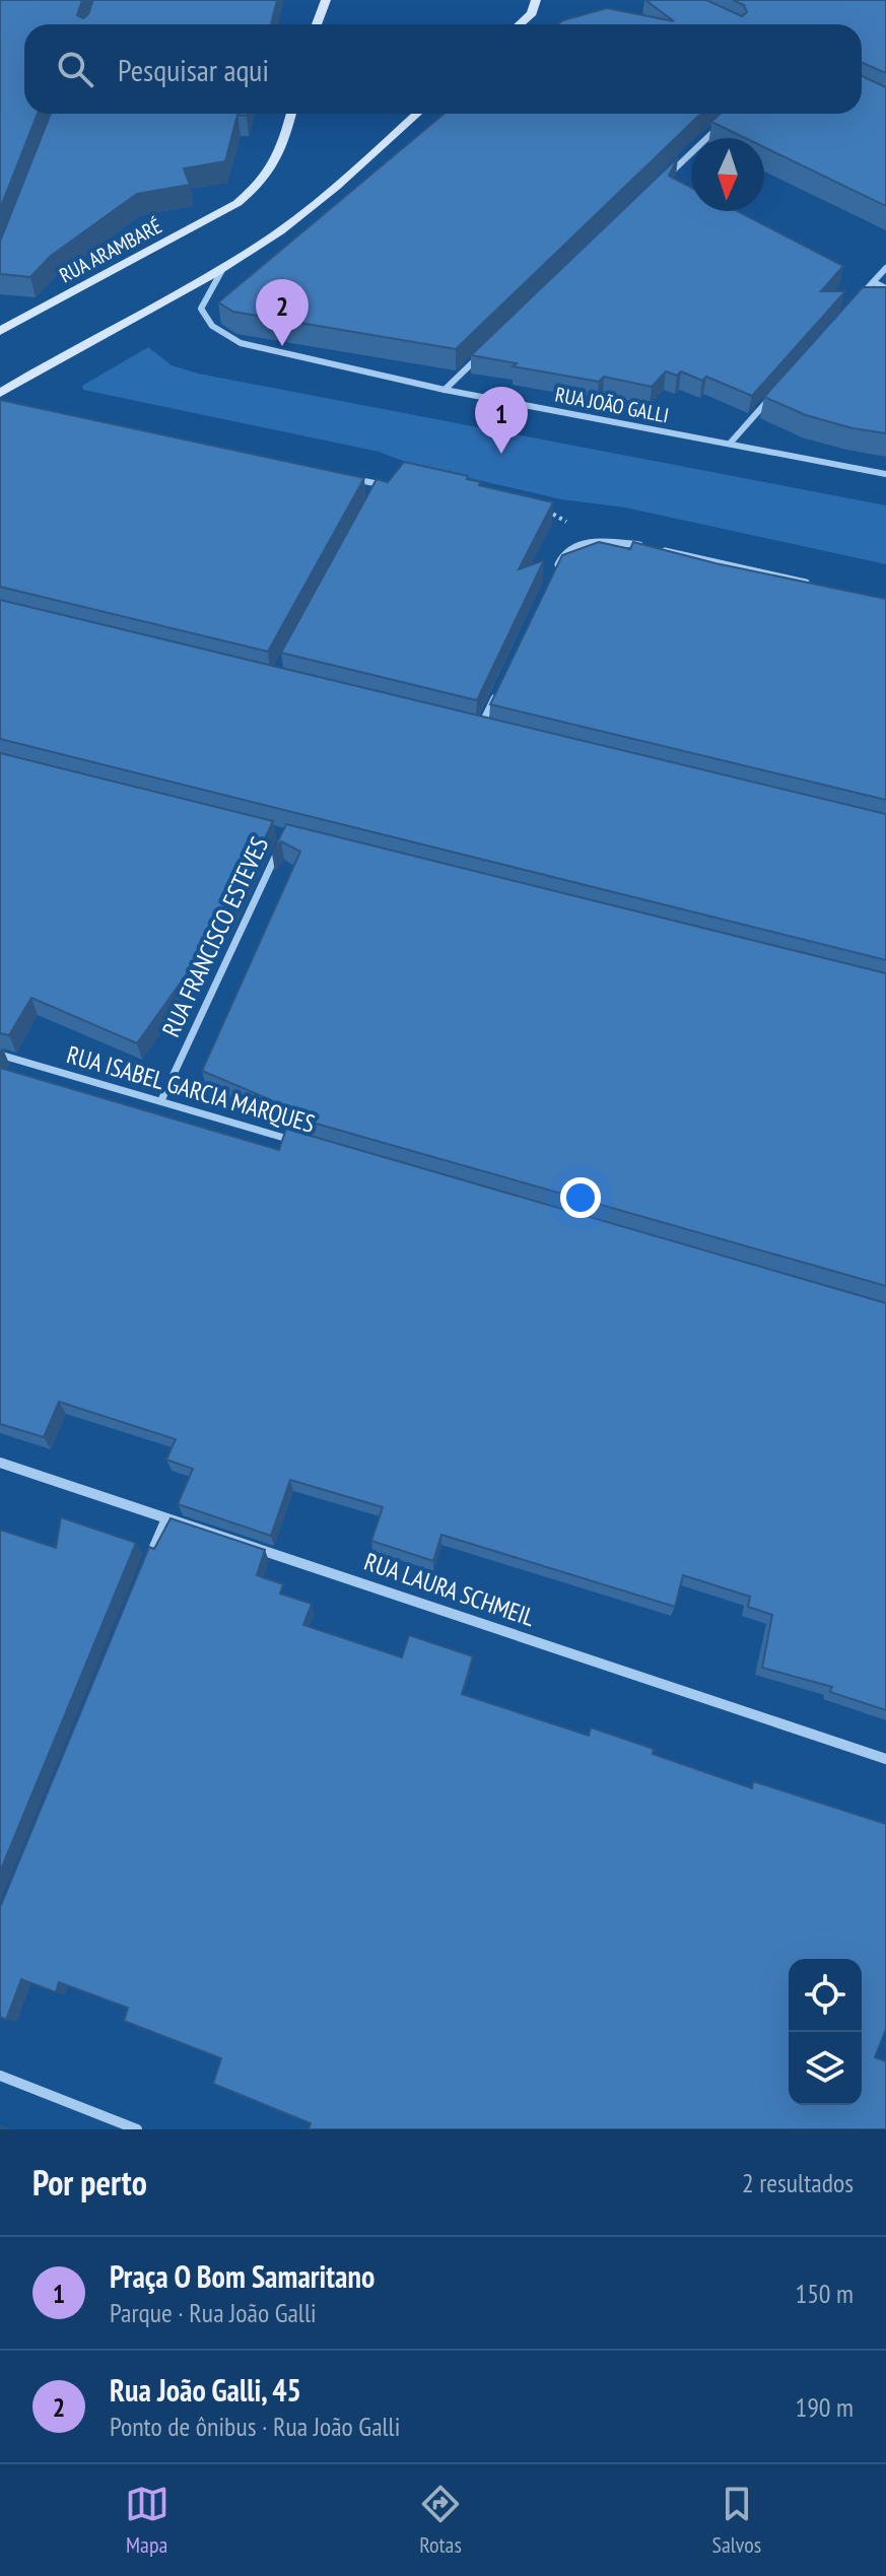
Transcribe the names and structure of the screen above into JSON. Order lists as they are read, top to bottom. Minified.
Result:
{"streets":{"main road":["RUA ARAMBARÉ"],"street":["RUA JOÃO GALLI","RUA FRANCISCO ESTEVES","RUA ISABEL GARCIA MARQUES","RUA LAURA SCHMEIL"]},"crossings":[["RUA FRANCISCO ESTEVES","RUA ISABEL GARCIA MARQUES"]],"north":"bottom","page":{"search":"Pesquisar aqui","pins":["2","1"],"heading":["Por perto","2 resultados"],"list":[{"mark":"1","name":"Praça O Bom Samaritano","note":"Parque · Rua João Galli","value":"150 m"},{"mark":"2","name":"Rua João Galli, 45","note":"Ponto de ônibus · Rua João Galli","value":"190 m"}],"nav":["Mapa","Rotas","Salvos"]}}
